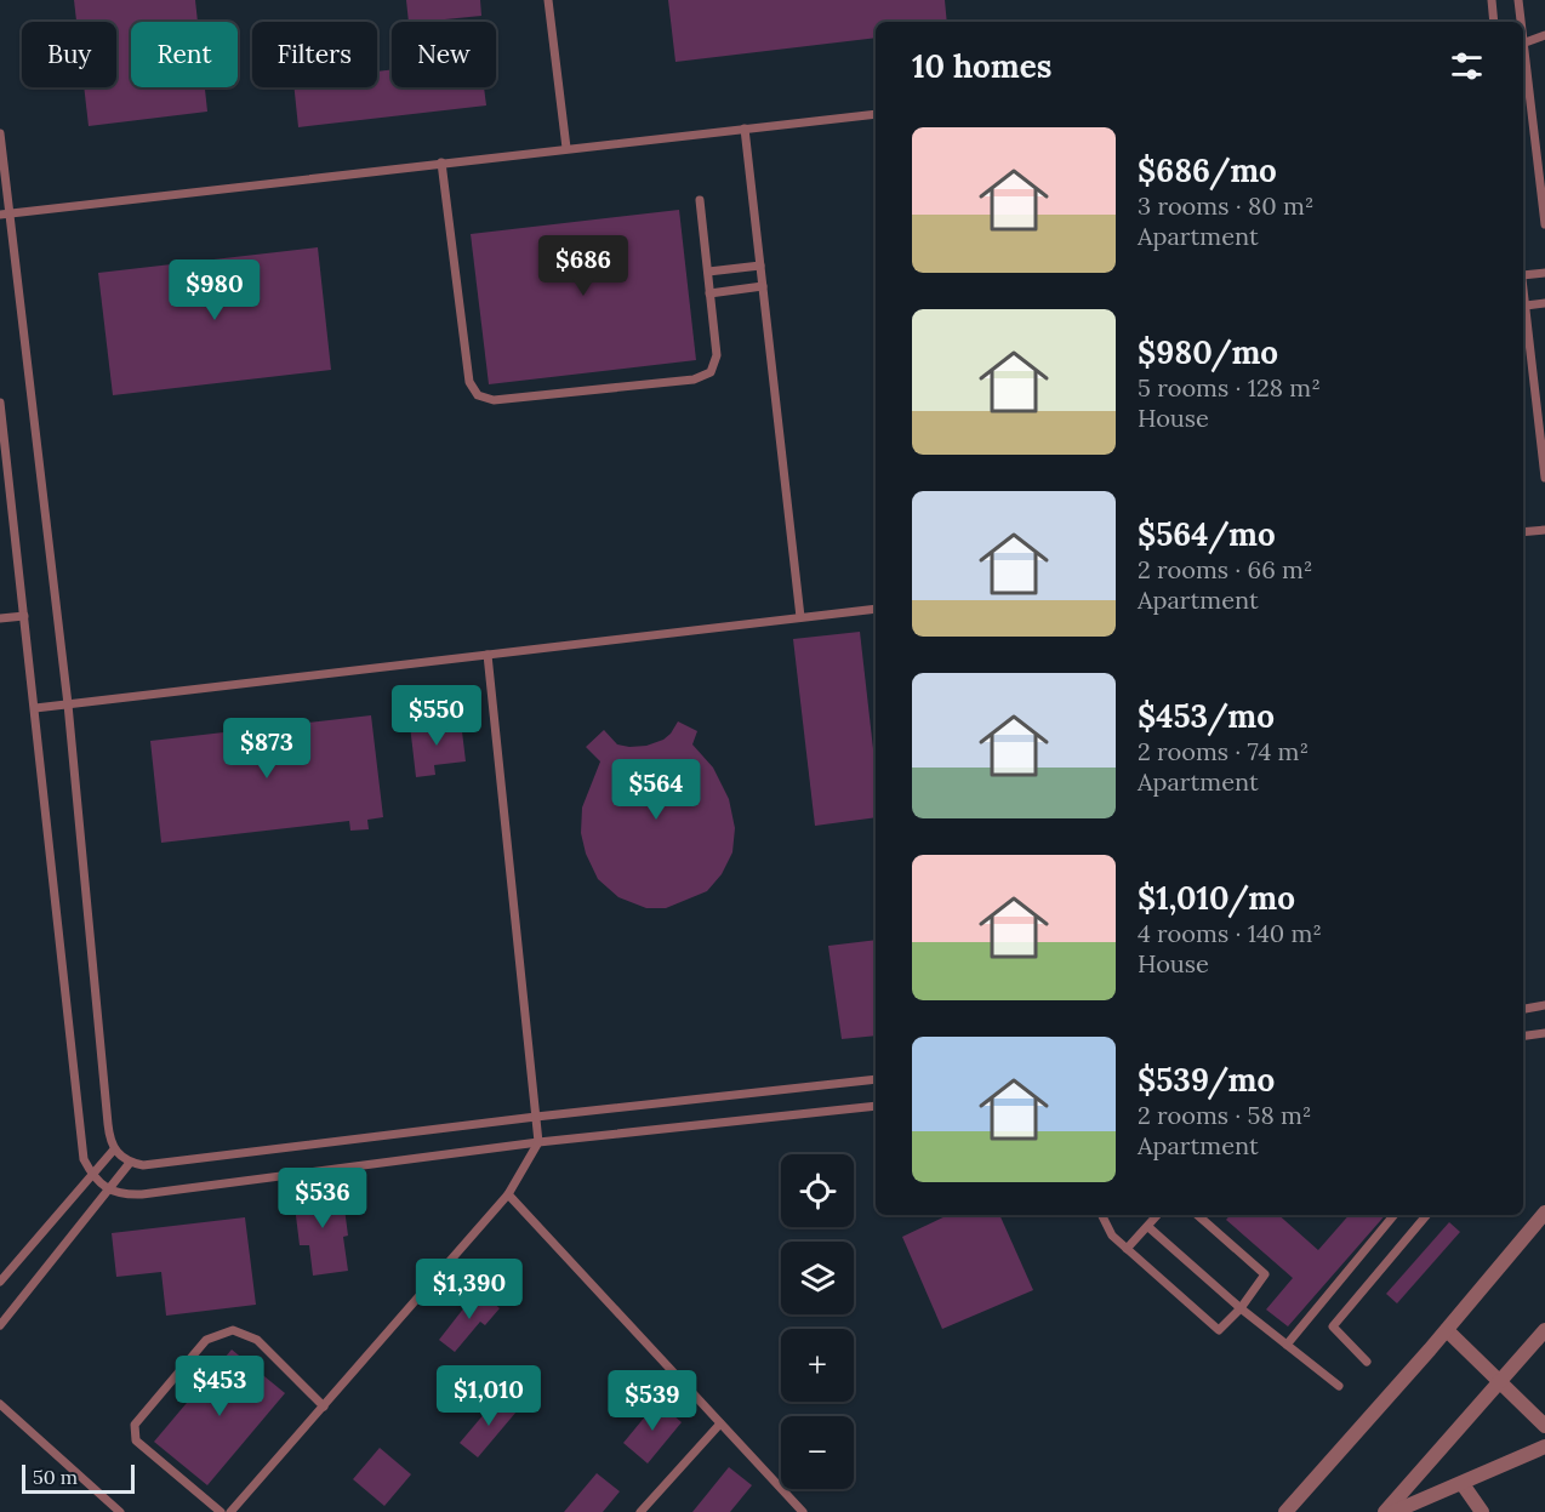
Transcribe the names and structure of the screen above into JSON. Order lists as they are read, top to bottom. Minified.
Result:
{"scale_bar":"50 m","page":{"chip":["Buy","Rent","Filters","New"],"heading":"10 homes","list":[{"name":"$686/mo","note":"3 rooms · 80 m² · Apartment"},{"name":"$980/mo","note":"5 rooms · 128 m² · House"},{"name":"$564/mo","note":"2 rooms · 66 m² · Apartment"},{"name":"$453/mo","note":"2 rooms · 74 m² · Apartment"},{"name":"$1,010/mo","note":"4 rooms · 140 m² · House"},{"name":"$539/mo","note":"2 rooms · 58 m² · Apartment"}],"price":["$686","$980","$550","$873","$564","$536","$1,390","$453","$1,010","$539"],"map_buttons":["+","−"],"scale":"50 m"}}
